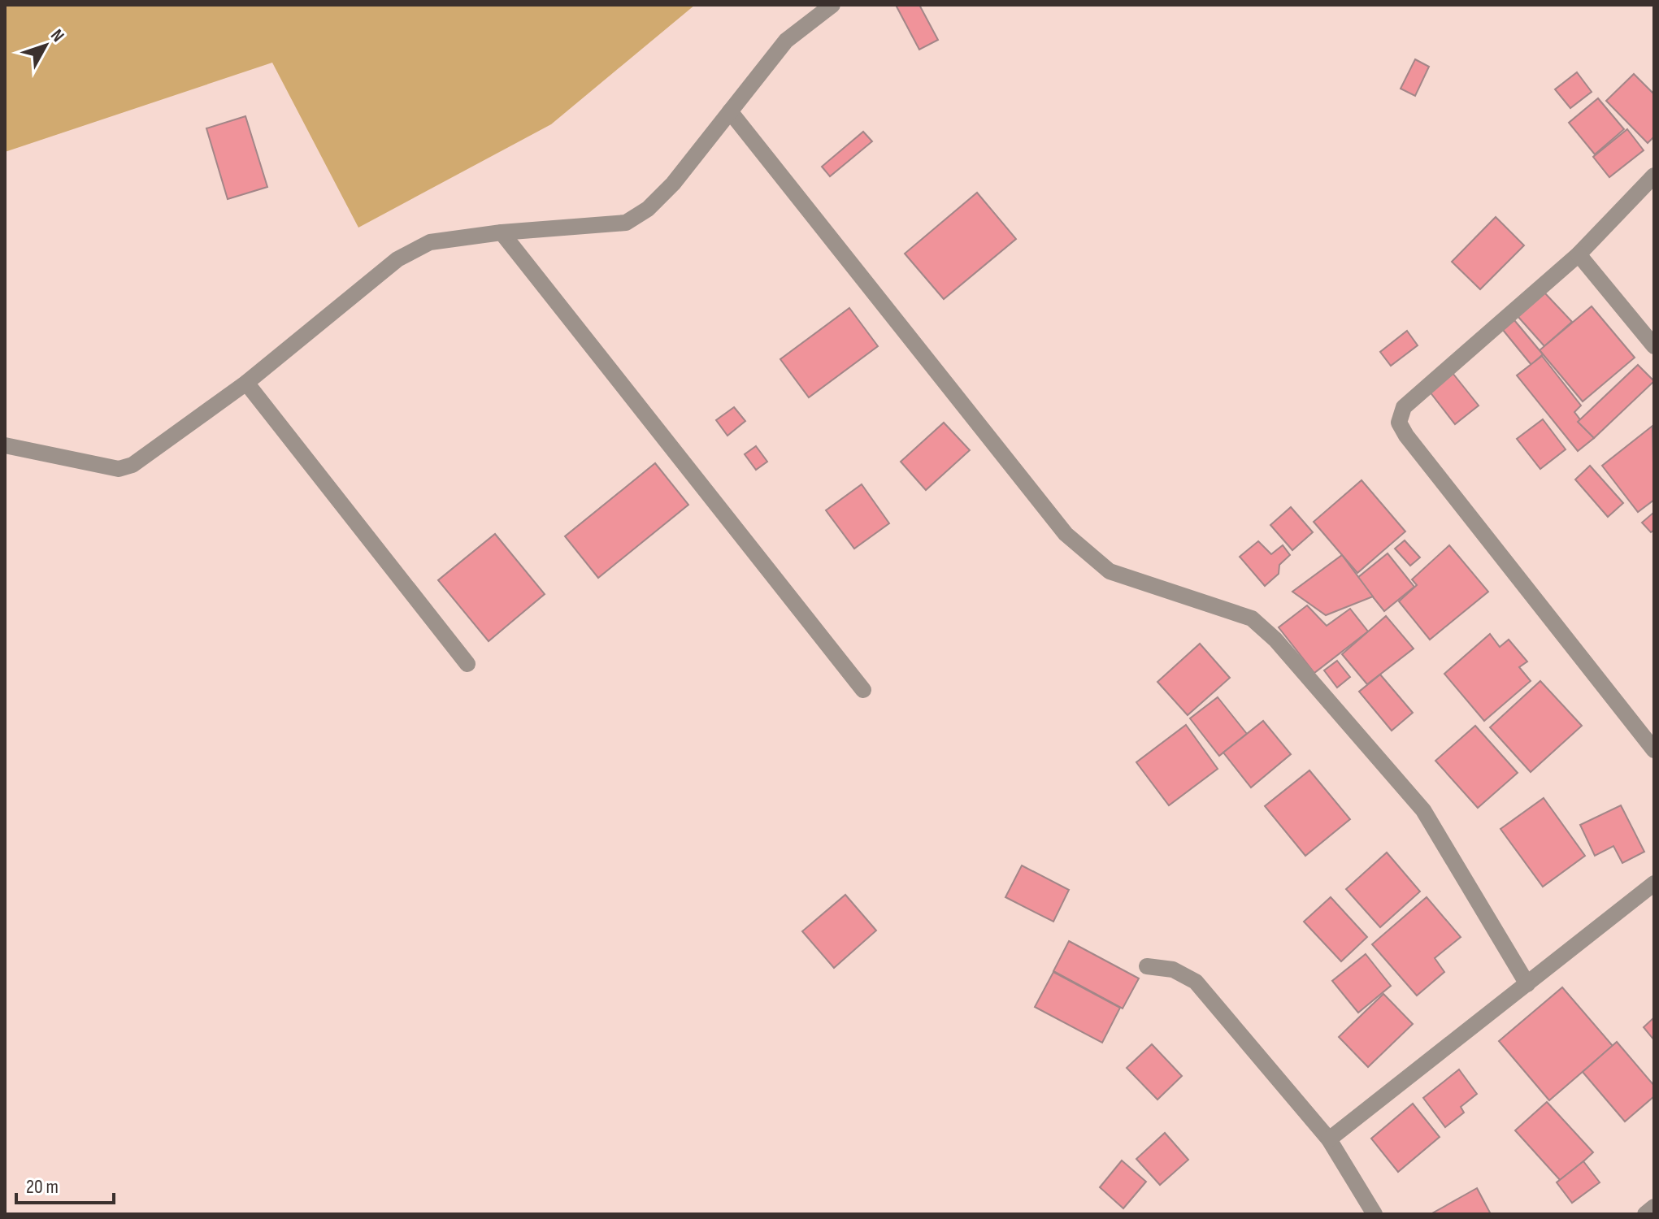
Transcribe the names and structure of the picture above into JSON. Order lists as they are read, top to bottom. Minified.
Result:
{"scale_bar":"20 m","north":"top right"}
